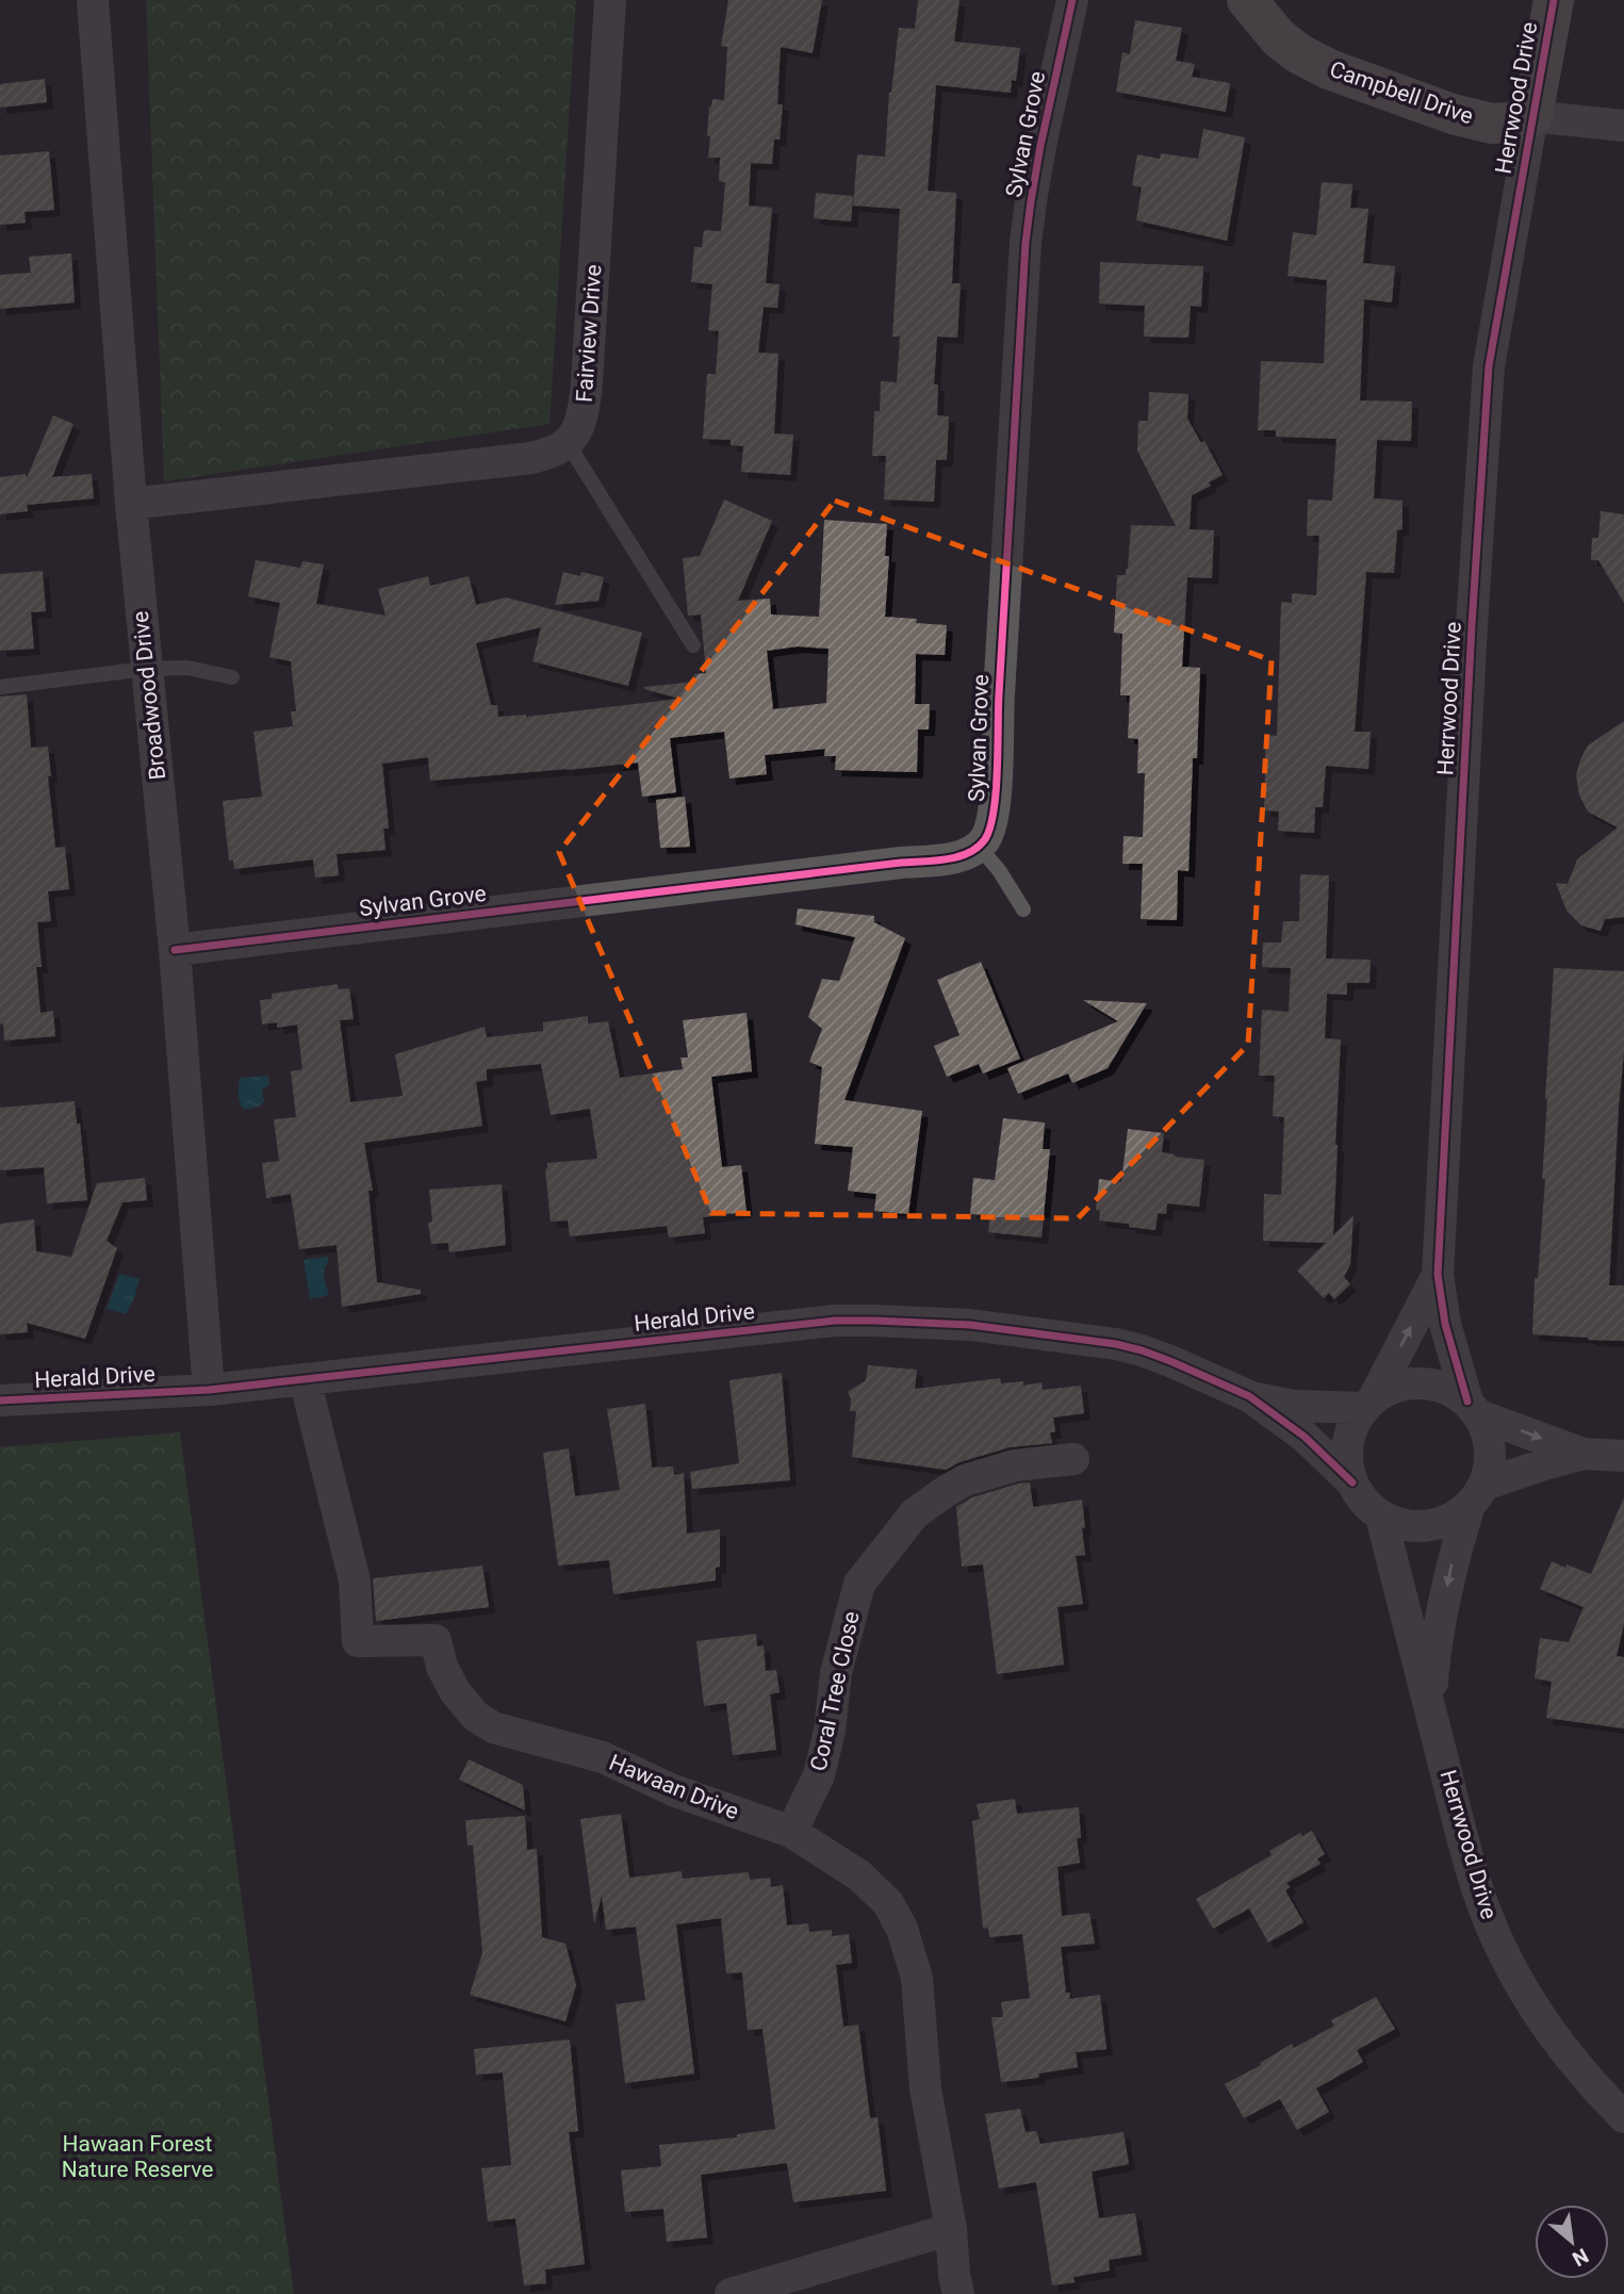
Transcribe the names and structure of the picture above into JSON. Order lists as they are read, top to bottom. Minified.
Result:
{"streets":{"street":["Campbell Drive","Herrwood Drive","Sylvan Grove","Fairview Drive","Broadwood Drive","Herald Drive","Coral Tree Close","Hawaan Drive"]},"crossings":[["Campbell Drive","Herrwood Drive"],["Herrwood Drive","Herald Drive"],["Sylvan Grove","Broadwood Drive"],["Broadwood Drive","Herald Drive"],["Herald Drive","Hawaan Drive"],["Coral Tree Close","Hawaan Drive"]],"parks":["Hawaan Forest Nature Reserve"],"north":"bottom right"}
